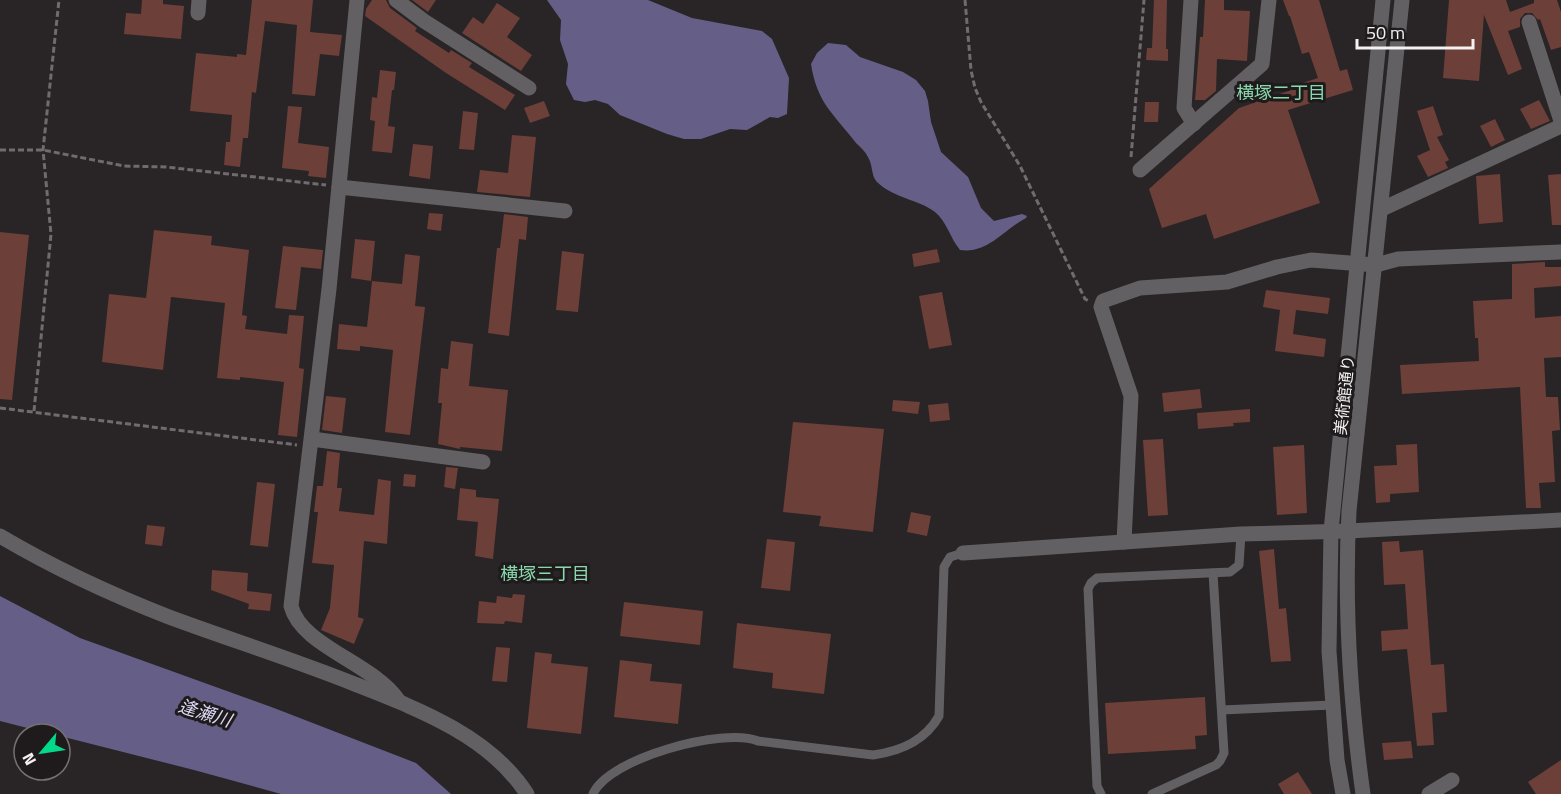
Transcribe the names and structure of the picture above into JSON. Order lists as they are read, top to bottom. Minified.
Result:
{"streets":{"street":["美術館通り"]},"districts":["横塚二丁目","横塚三丁目"],"water":["逢瀬川"],"scale_bar":"50 m","north":"bottom left"}
